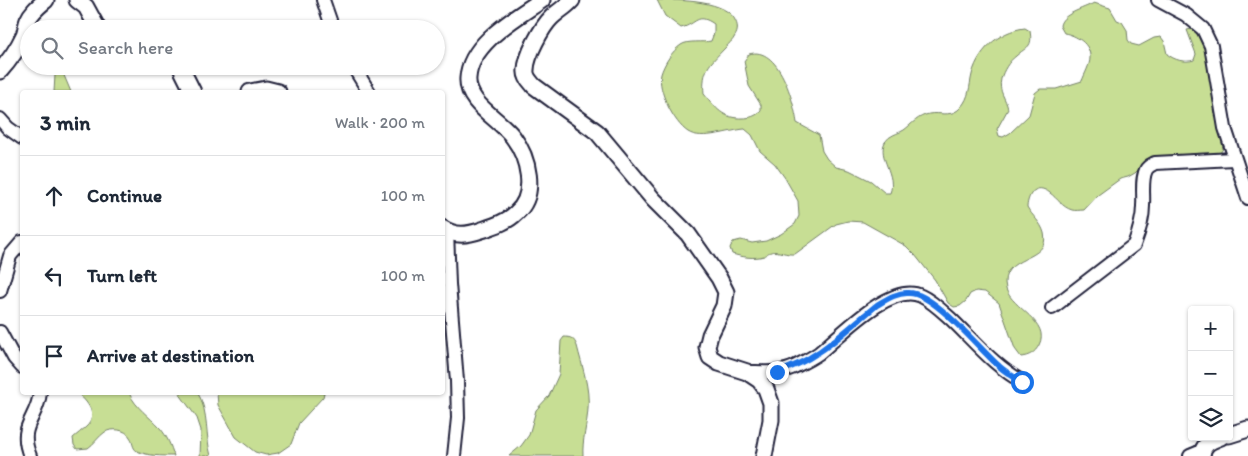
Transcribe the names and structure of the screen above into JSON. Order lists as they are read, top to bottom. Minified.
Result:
{"page":{"search":"Search here","heading":["3 min","Walk · 200 m"],"list":[["Continue","100 m"],["Turn left","100 m"],"Arrive at destination"],"map_buttons":["+","−"]}}
